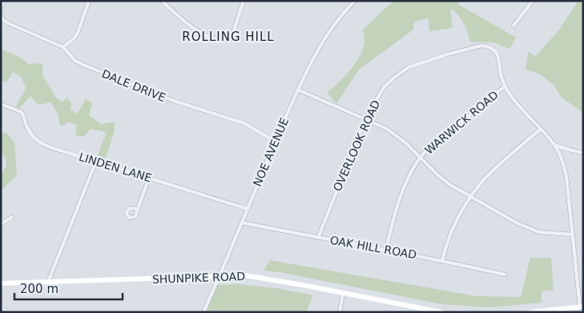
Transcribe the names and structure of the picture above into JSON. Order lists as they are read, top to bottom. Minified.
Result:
{"streets":{"main road":["SHUNPIKE ROAD"],"street":["DALE DRIVE","WARWICK ROAD","OVERLOOK ROAD","NOE AVENUE","LINDEN LANE","OAK HILL ROAD"]},"crossings":[["DALE DRIVE","NOE AVENUE"],["WARWICK ROAD","OVERLOOK ROAD"],["WARWICK ROAD","OAK HILL ROAD"],["OVERLOOK ROAD","OAK HILL ROAD"],["NOE AVENUE","LINDEN LANE"],["NOE AVENUE","OAK HILL ROAD"],["NOE AVENUE","SHUNPIKE ROAD"]],"districts":["ROLLING HILL"],"scale_bar":"200 m"}
